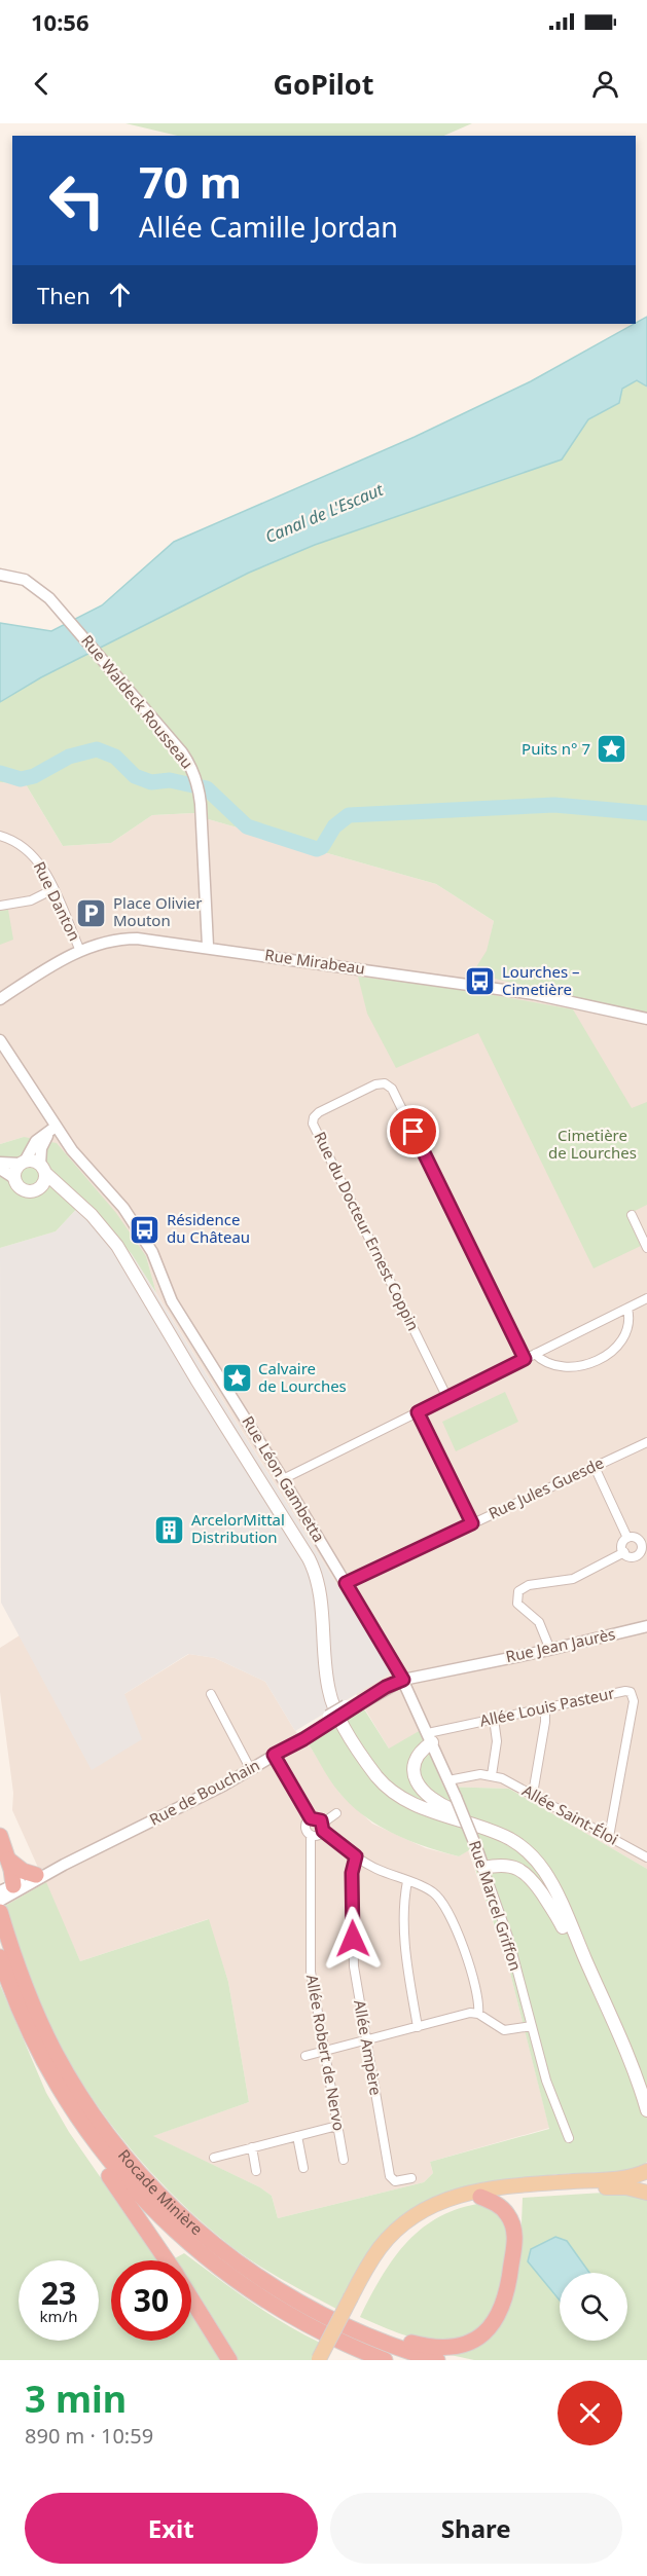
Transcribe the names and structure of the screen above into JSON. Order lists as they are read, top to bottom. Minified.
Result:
{"streets":{"highway":["Rocade Minière"],"street":["Rue Waldeck Rousseau","Rue Danton","Rue Mirabeau","Rue du Docteur Ernest Coppin","Rue Léon Gambetta","Rue Jules Guesde","Rue Jean Jaurès","Allée Louis Pasteur","Rue de Bouchain","Allée Saint-Éloi","Rue Marcel Griffon","Allée Ampère","Allée Robert de Nervo"]},"crossings":[["Rue Waldeck Rousseau","Rue Mirabeau"],["Rue Danton","Rue Mirabeau"],["Rue Léon Gambetta","Rue Jules Guesde"],["Rue Léon Gambetta","Rue Jean Jaurès"],["Rue Léon Gambetta","Rue de Bouchain"],["Rue Léon Gambetta","Rue Marcel Griffon"],["Rue Jean Jaurès","Rue de Bouchain"],["Rue Jean Jaurès","Rue Marcel Griffon"],["Allée Louis Pasteur","Allée Saint-Éloi"],["Allée Louis Pasteur","Rue Marcel Griffon"],["Rue de Bouchain","Rue Marcel Griffon"],["Allée Saint-Éloi","Rue Marcel Griffon"]],"water":["Canal de L'Escaut"],"parks":["Cimetière de Lourches"],"places":{"place":["Puits n° 7","Calvaire de Lourches"],"parking":["Place Olivier Mouton"],"bus stop":["Lourches – Cimetière","Résidence du Château"],"building":["ArcelorMittal Distribution"]},"page":{"status":"10:56","header":"GoPilot","turn":["70 m","Allée Camille Jordan"],"then":"Then","speed":"23 km/h","limit":"30","heading":["3 min","890 m · 10:59"],"buttons":["Exit","Share"]}}
